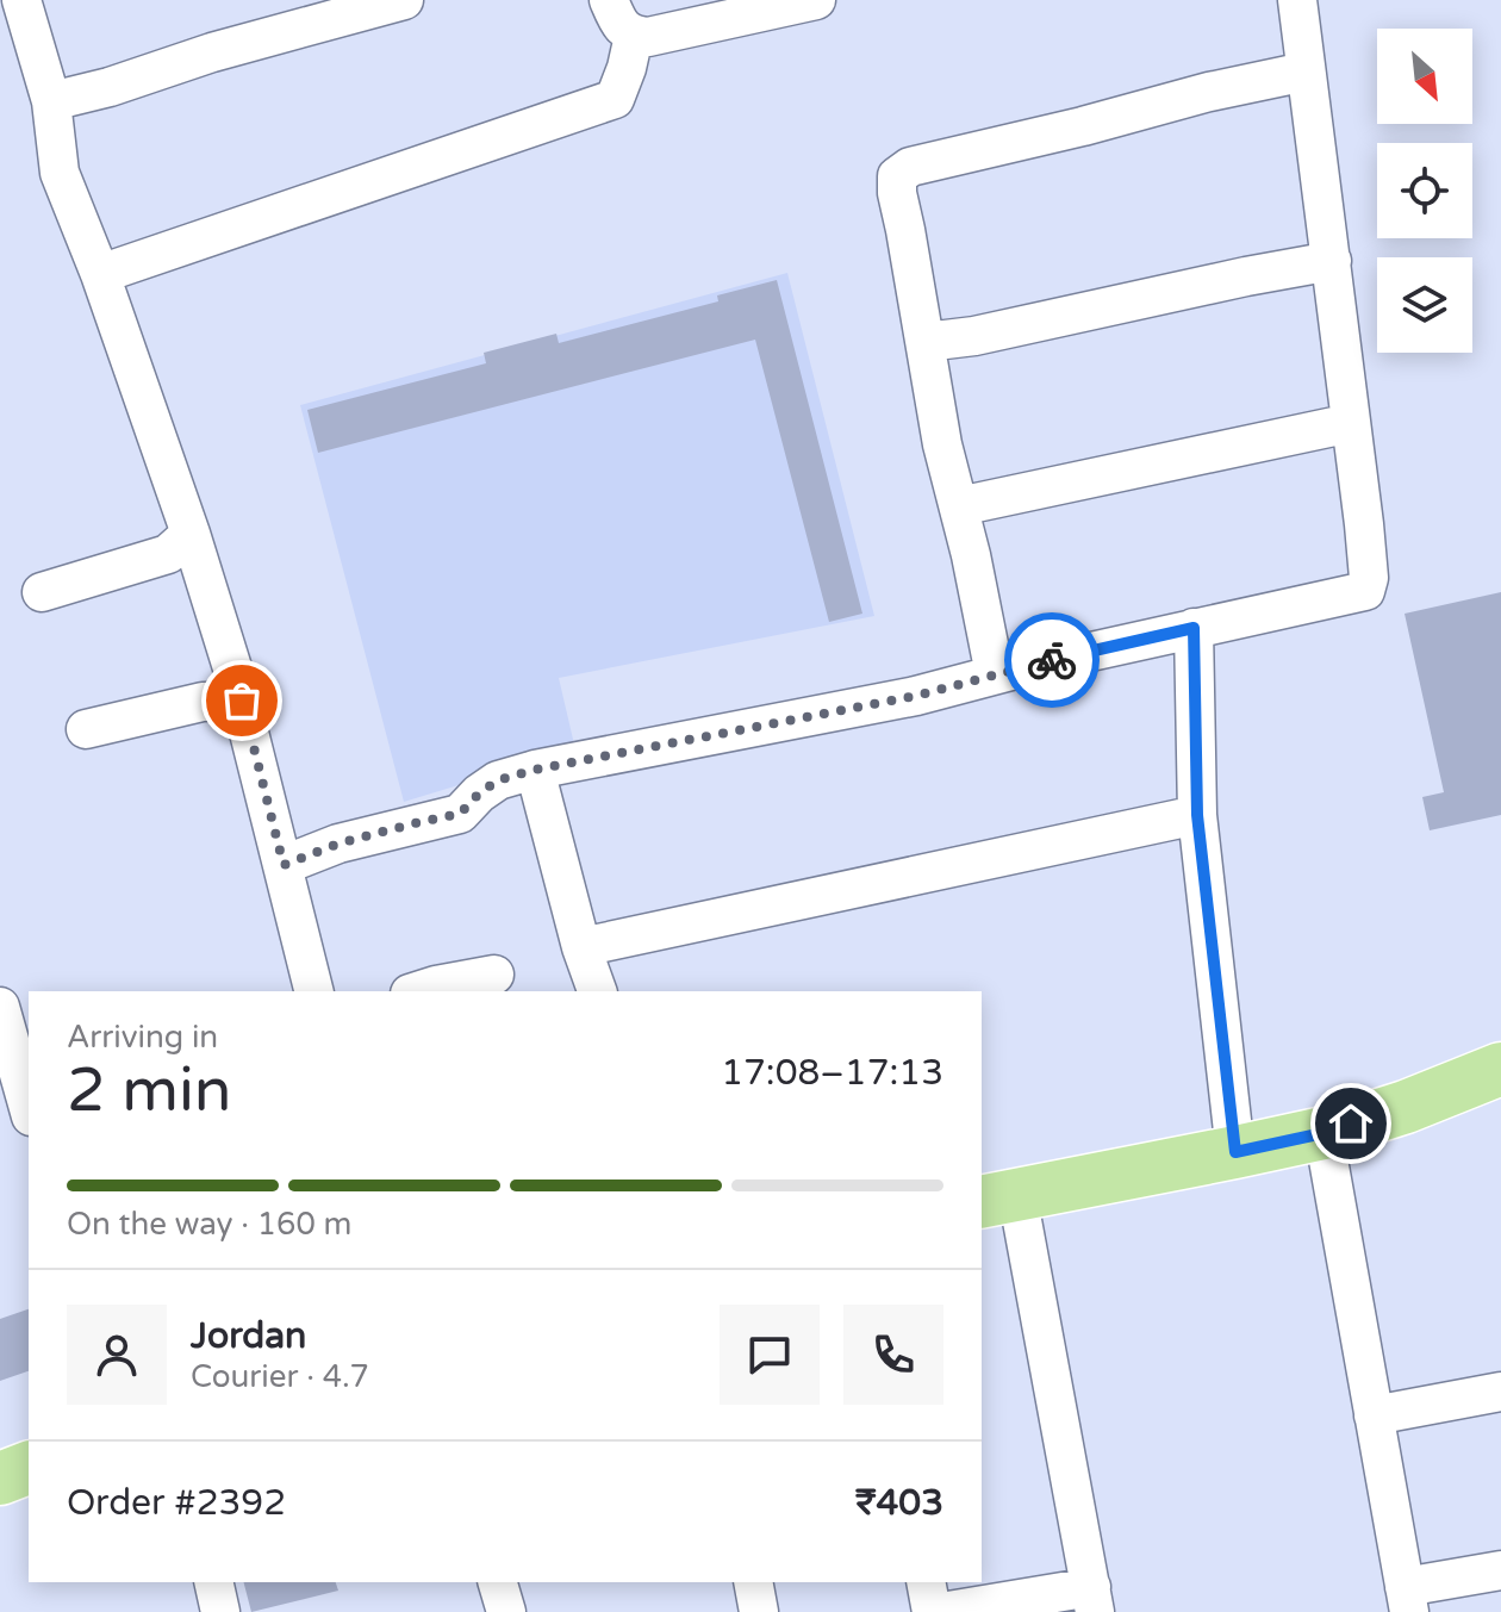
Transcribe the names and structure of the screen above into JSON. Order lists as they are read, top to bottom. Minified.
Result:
{"north":"bottom right","page":{"heading":["2 min","Arriving in","17:08–17:13"],"panel":["Jordan","Courier · 4.7","Order #2392","₹403"],"bar":"On the way · 160 m"}}
